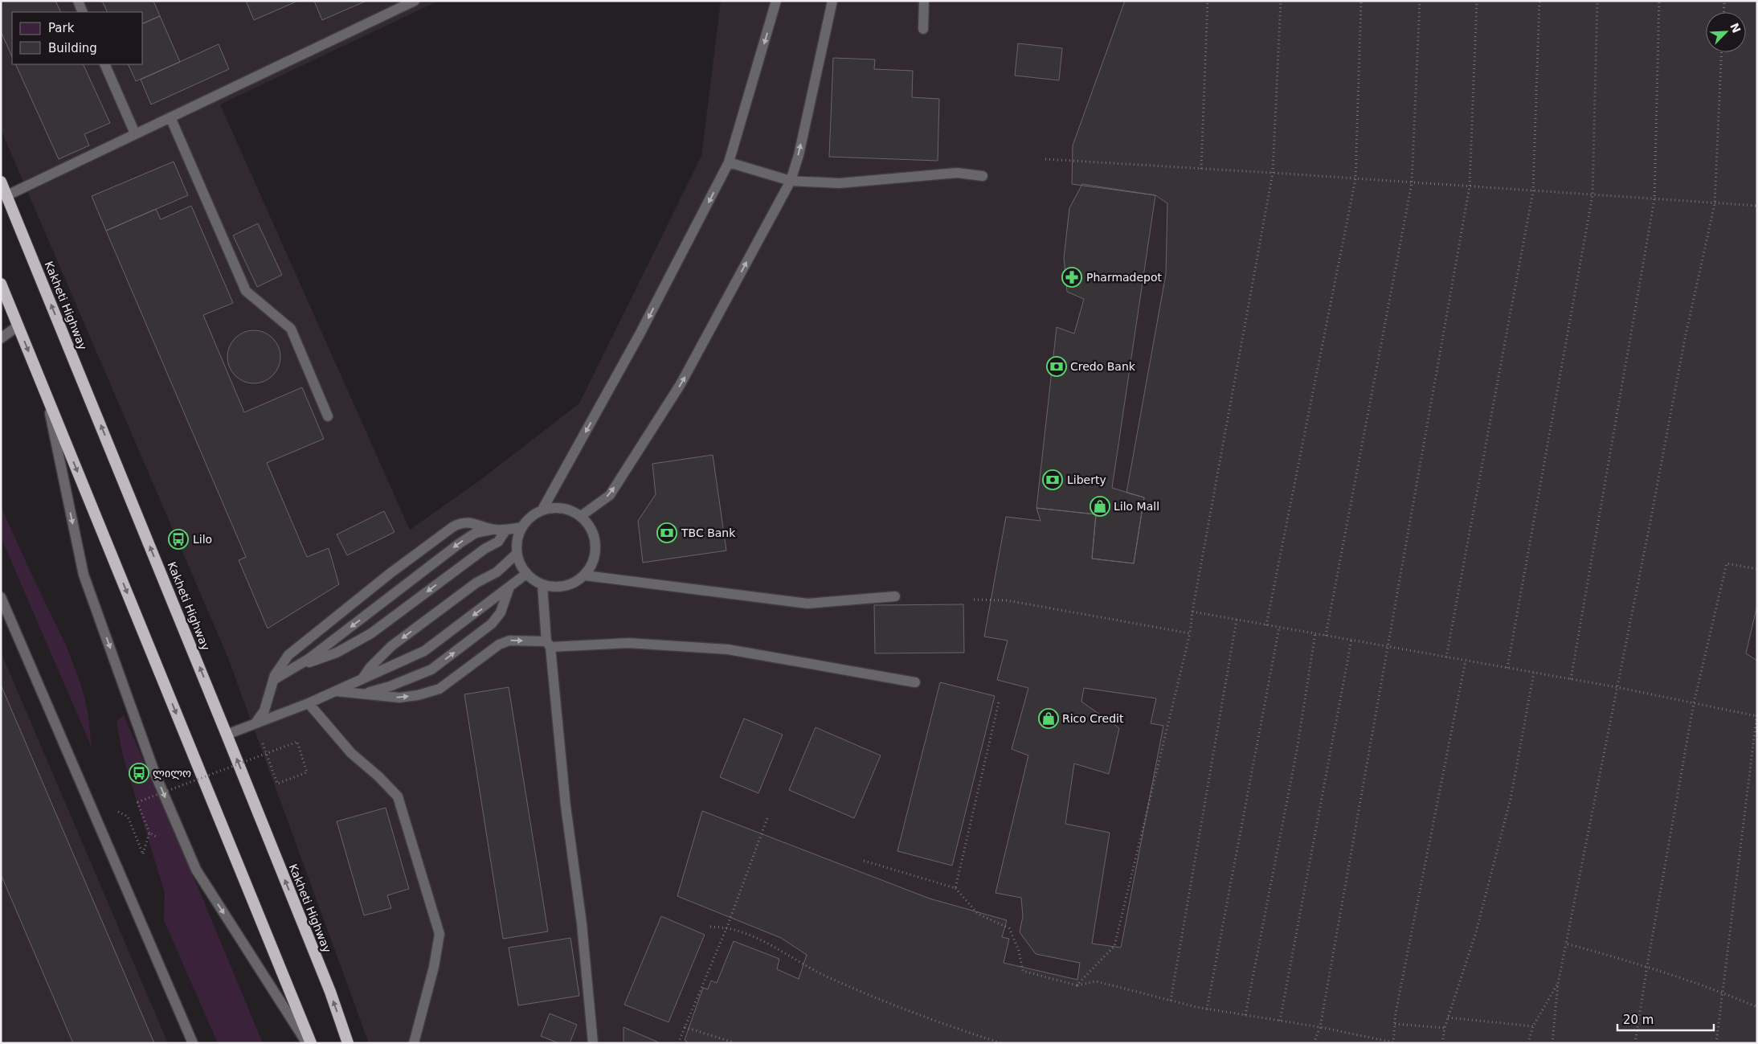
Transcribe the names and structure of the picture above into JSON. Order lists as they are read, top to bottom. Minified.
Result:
{"streets":{"highway":["Kakheti Highway"]},"places":{"pharmacy":["Pharmadepot"],"bank":["Credo Bank","Liberty","TBC Bank"],"shop":["Lilo Mall","Rico Credit"],"bus stop":["Lilo","ლილო"]},"legend":["Park","Building"],"scale_bar":"20 m","north":"top right"}
